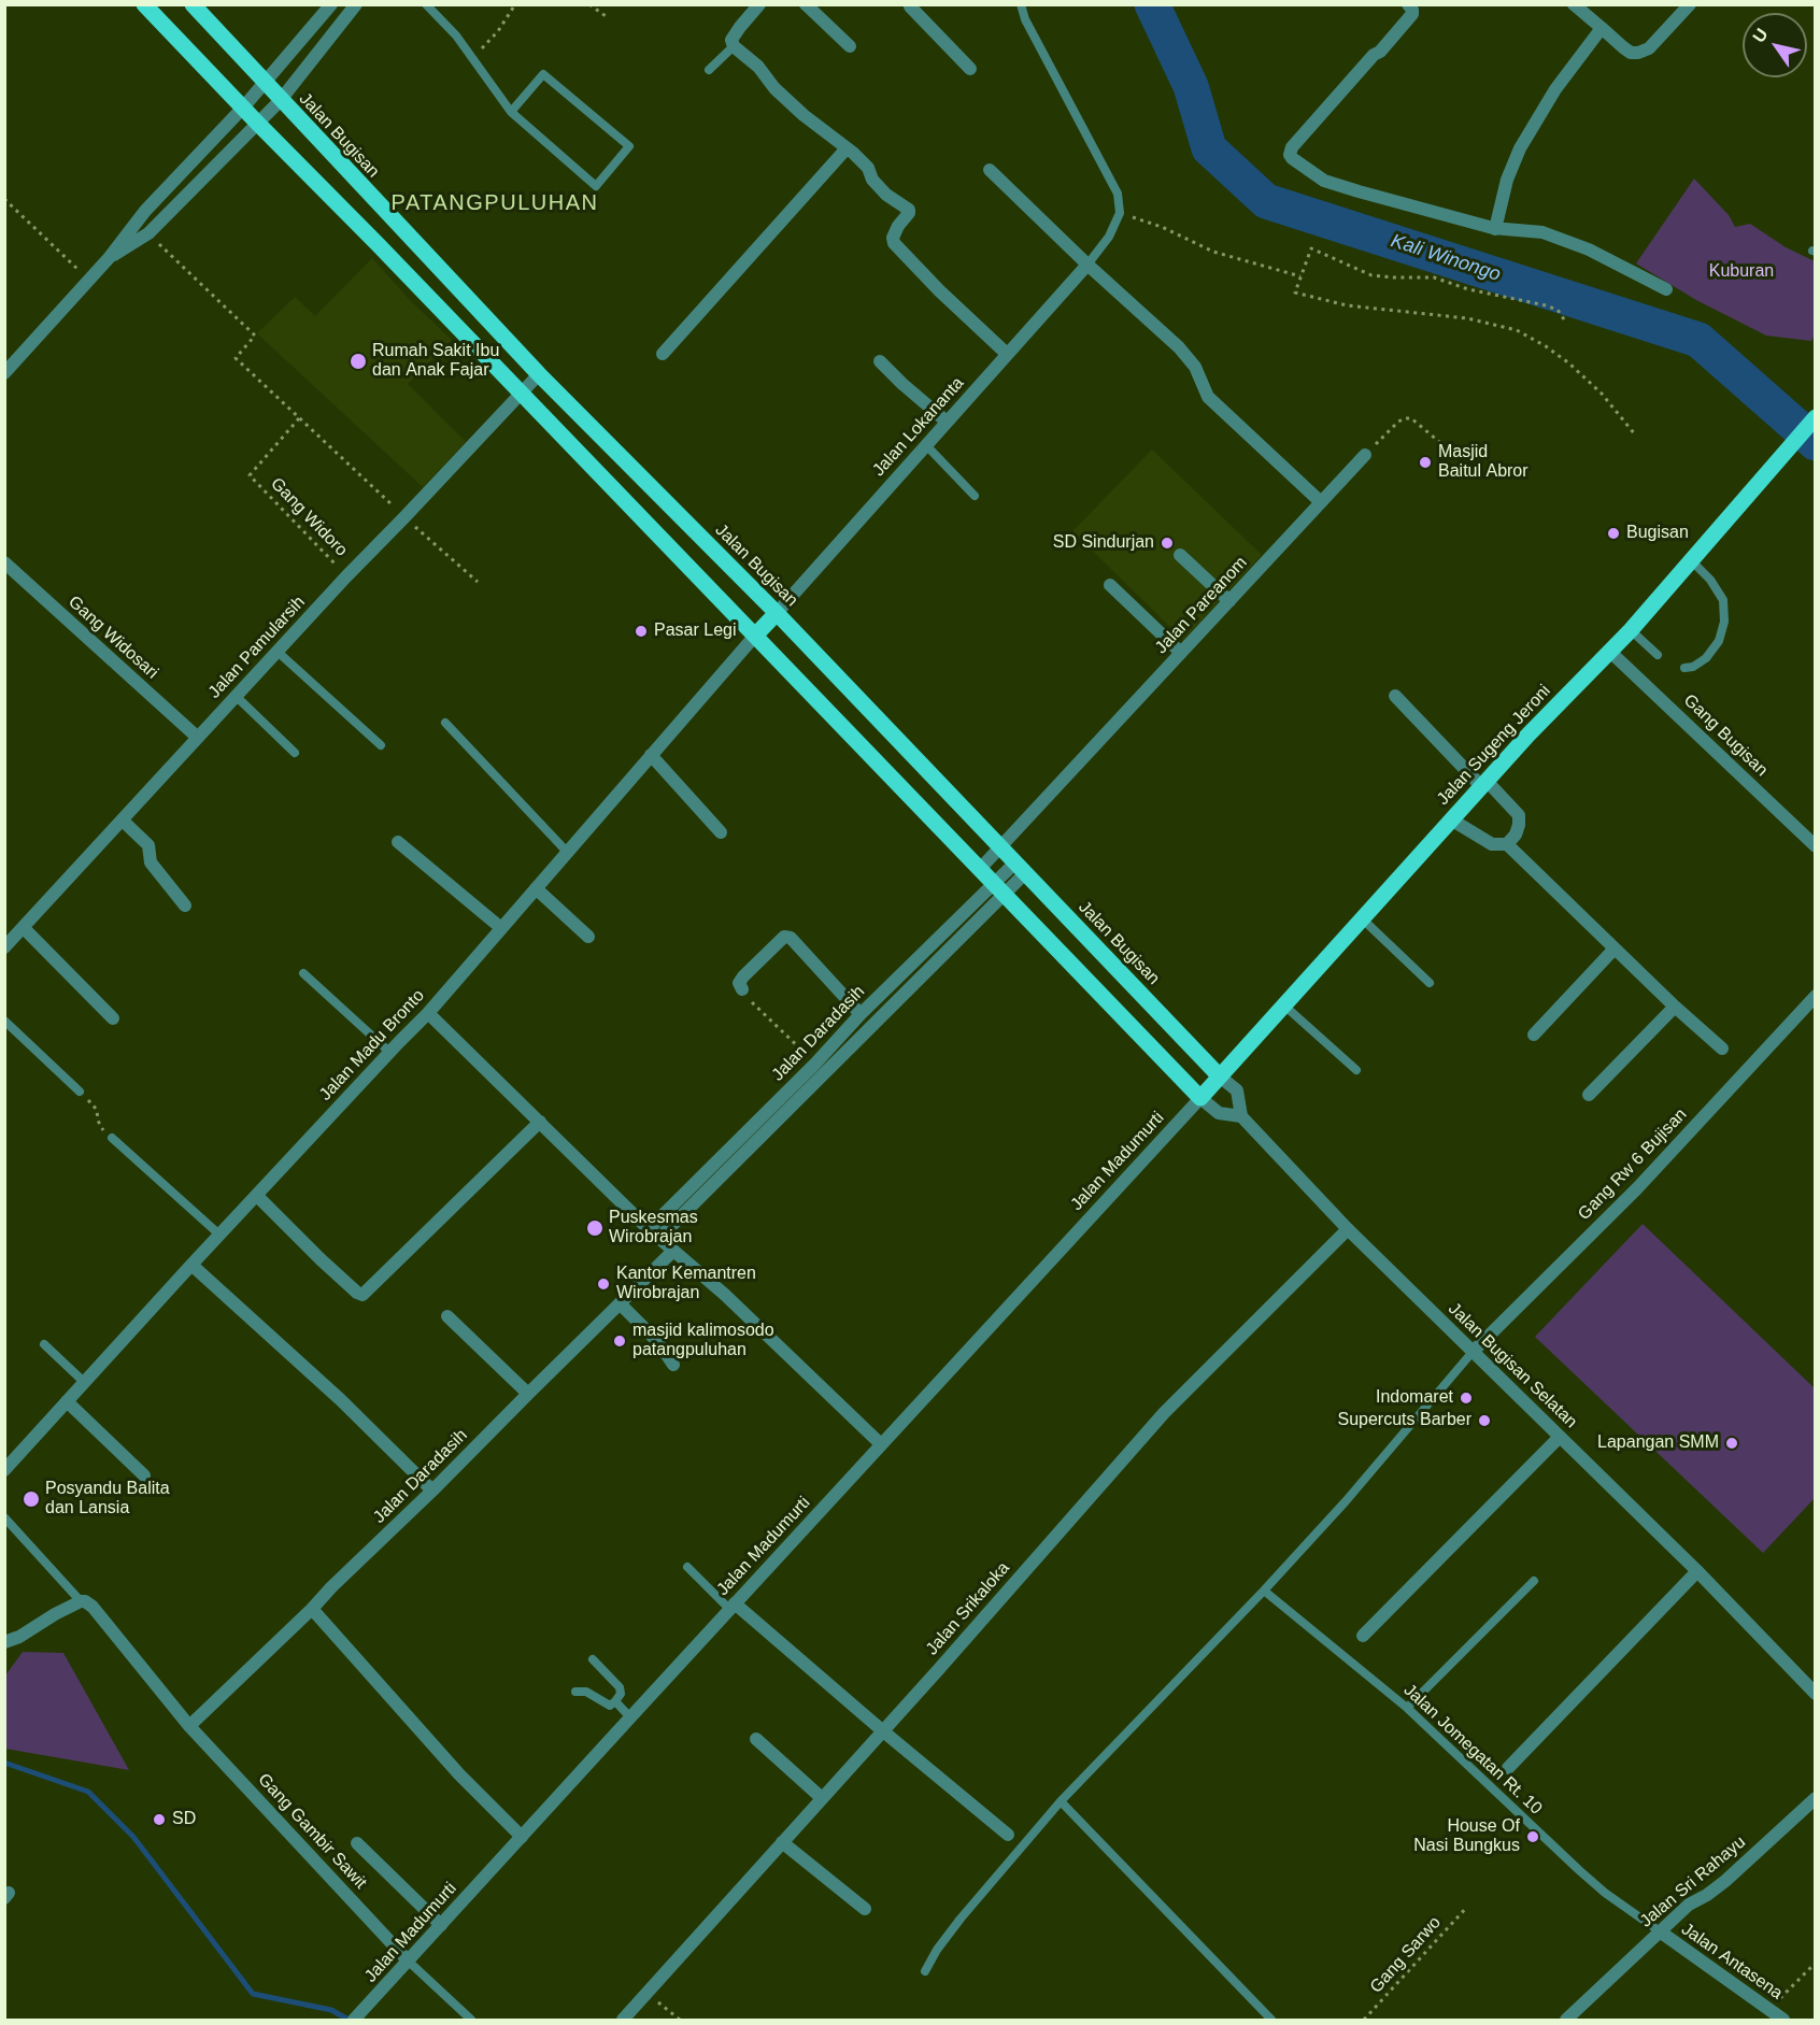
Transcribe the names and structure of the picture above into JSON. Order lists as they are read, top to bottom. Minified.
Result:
{"streets":{"main road":["Jalan Bugisan","Jalan Sugeng Jeroni"],"street":["Jalan Lokananta","Jalan Pareanom","Gang Widosari","Jalan Pamularsih","Gang Bugisan","Jalan Daradasih","Jalan Madu Bronto","Jalan Madumurti","Gang Rw 6 Bujisan","Jalan Bugisan Selatan","Jalan Srikaloka","Gang Gambir Sawit","Jalan Sri Rahayu","Jalan Antasena"],"lane":["Jalan Jomegatan Rt. 10"],"path":["Gang Widoro","Gang Sarwo"]},"crossings":[["Jalan Bugisan","Jalan Lokananta"],["Jalan Bugisan","Jalan Pareanom"],["Jalan Bugisan","Jalan Pamularsih"],["Jalan Bugisan","Jalan Sugeng Jeroni"],["Jalan Bugisan","Jalan Daradasih"],["Jalan Bugisan","Jalan Bugisan Selatan"],["Gang Widoro","Jalan Pamularsih"],["Gang Widosari","Jalan Pamularsih"],["Gang Bugisan","Jalan Sugeng Jeroni"],["Jalan Sugeng Jeroni","Jalan Madumurti"],["Jalan Sugeng Jeroni","Jalan Bugisan Selatan"],["Jalan Daradasih","Gang Gambir Sawit"],["Jalan Madumurti","Jalan Bugisan Selatan"],["Jalan Madumurti","Gang Gambir Sawit"],["Gang Rw 6 Bujisan","Jalan Bugisan Selatan"],["Jalan Bugisan Selatan","Jalan Srikaloka"],["Jalan Jomegatan Rt. 10","Jalan Sri Rahayu"],["Jalan Jomegatan Rt. 10","Jalan Antasena"],["Jalan Sri Rahayu","Jalan Antasena"]],"districts":["PATANGPULUHAN"],"water":["Kali Winongo"],"parks":["Kuburan"],"places":["Rumah Sakit Ibu dan Anak Fajar","Masjid Baitul Abror","Bugisan","SD Sindurjan","Pasar Legi","Puskesmas Wirobrajan","Kantor Kemantren Wirobrajan","masjid kalimosodo patangpuluhan","Indomaret","Supercuts Barber","Lapangan SMM","Posyandu Balita dan Lansia","SD","House Of Nasi Bungkus"],"north":"top left"}
